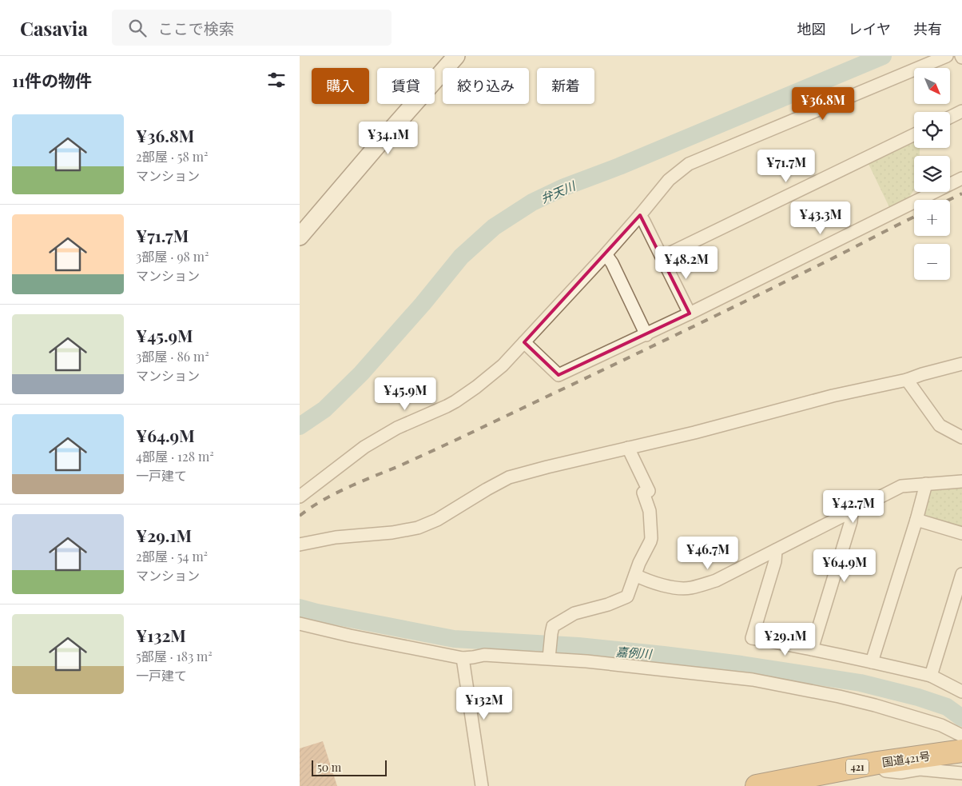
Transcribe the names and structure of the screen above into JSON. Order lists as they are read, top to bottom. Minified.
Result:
{"streets":{"highway":["国道421号","421"]},"water":["弁天川","嘉例川"],"scale_bar":"50 m","north":"bottom right","page":{"header":"Casavia","search":"ここで検索","nav":["地図","レイヤ","共有"],"heading":"11件の物件","map_buttons":["+","−"],"chip":["購入","賃貸","絞り込み","新着"],"price":["¥36.8M","¥34.1M","¥71.7M","¥43.3M","¥48.2M","¥45.9M","¥42.7M","¥46.7M","¥64.9M","¥29.1M","¥132M"],"list":[{"name":"¥36.8M","note":"2部屋 · 58 m² · マンション"},{"name":"¥71.7M","note":"3部屋 · 98 m² · マンション"},{"name":"¥45.9M","note":"3部屋 · 86 m² · マンション"},{"name":"¥64.9M","note":"4部屋 · 128 m² · 一戸建て"},{"name":"¥29.1M","note":"2部屋 · 54 m² · マンション"},{"name":"¥132M","note":"5部屋 · 183 m² · 一戸建て"}],"scale":"50 m"}}
